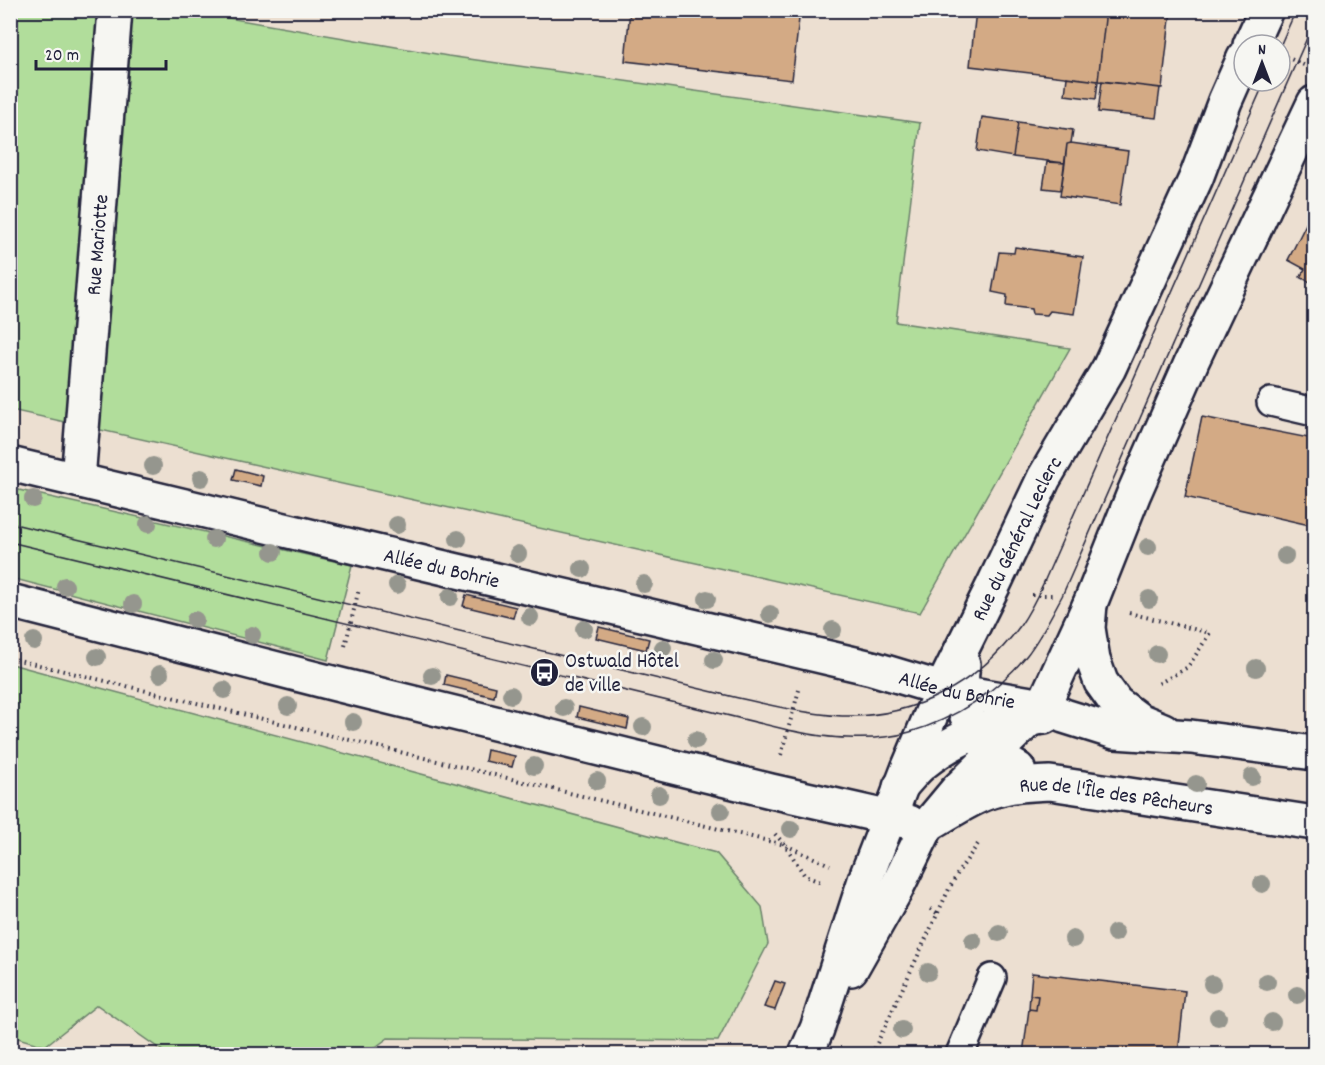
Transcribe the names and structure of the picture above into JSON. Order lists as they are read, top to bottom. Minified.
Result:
{"streets":{"main road":["Rue Mariotte","Rue du Général Leclerc","Allée du Bohrie","Rue de l'Île des Pêcheurs"]},"crossings":[["Rue Mariotte","Allée du Bohrie"],["Rue du Général Leclerc","Allée du Bohrie"]],"places":{"bus stop":["Ostwald Hôtel de ville"]},"scale_bar":"20 m","north":"top"}
